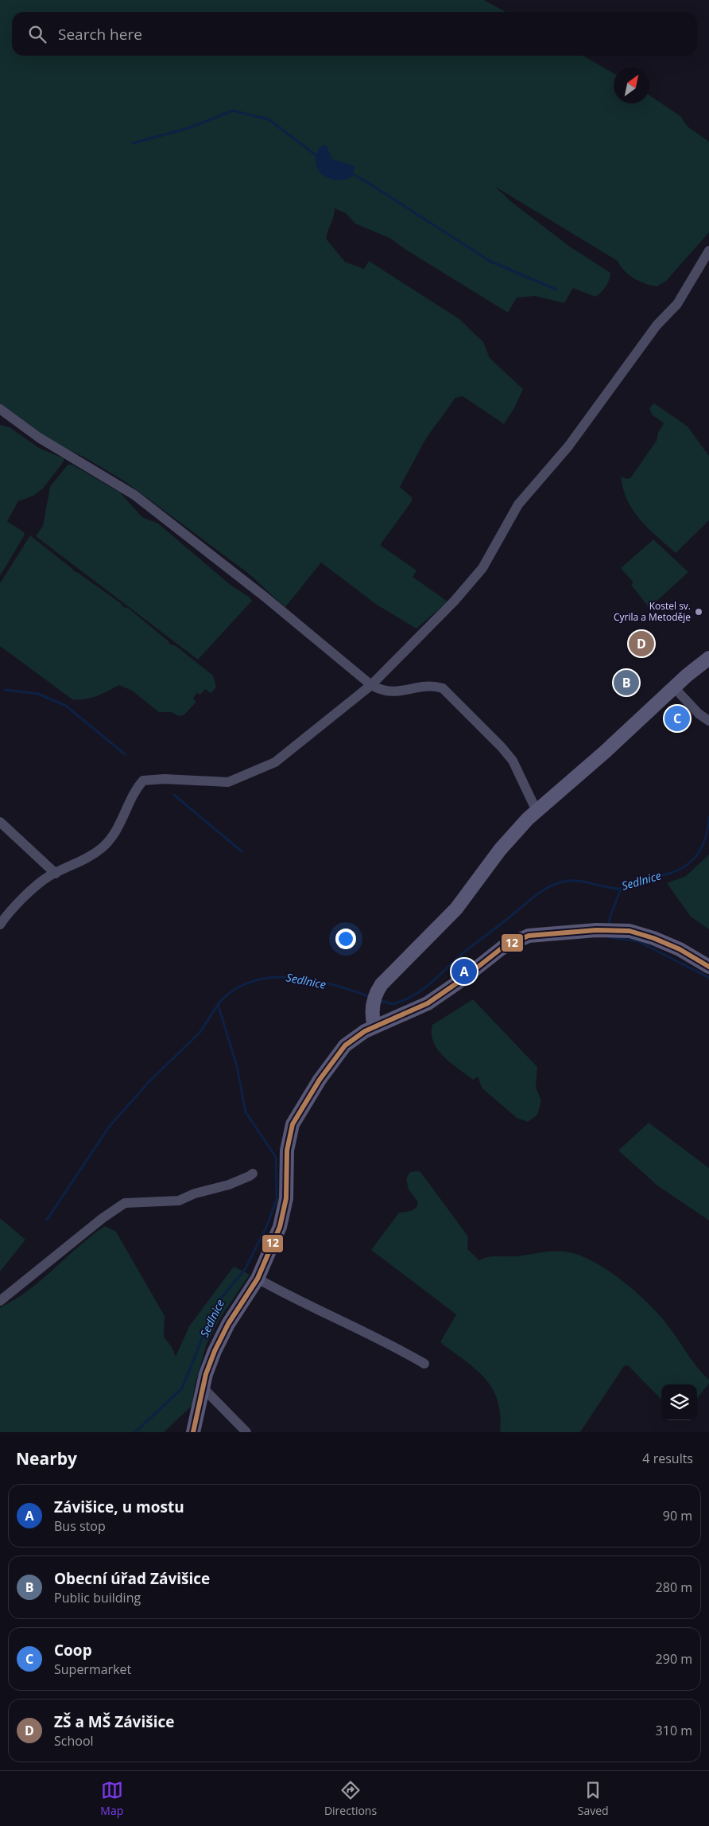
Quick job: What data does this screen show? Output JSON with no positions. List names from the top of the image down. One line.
{"water":["Sedlnice"],"places":["Kostel sv. Cyrila a Metoděje"],"lines":["transit line 12"],"north":"top right","page":{"search":"Search here","pins":["D","B","C","A"],"heading":["Nearby","4 results"],"list":[{"mark":"A","name":"Závišice, u mostu","note":"Bus stop","value":"90 m"},{"mark":"B","name":"Obecní úřad Závišice","note":"Public building","value":"280 m"},{"mark":"C","name":"Coop","note":"Supermarket","value":"290 m"},{"mark":"D","name":"ZŠ a MŠ Závišice","note":"School","value":"310 m"}],"nav":["Map","Directions","Saved"]}}
